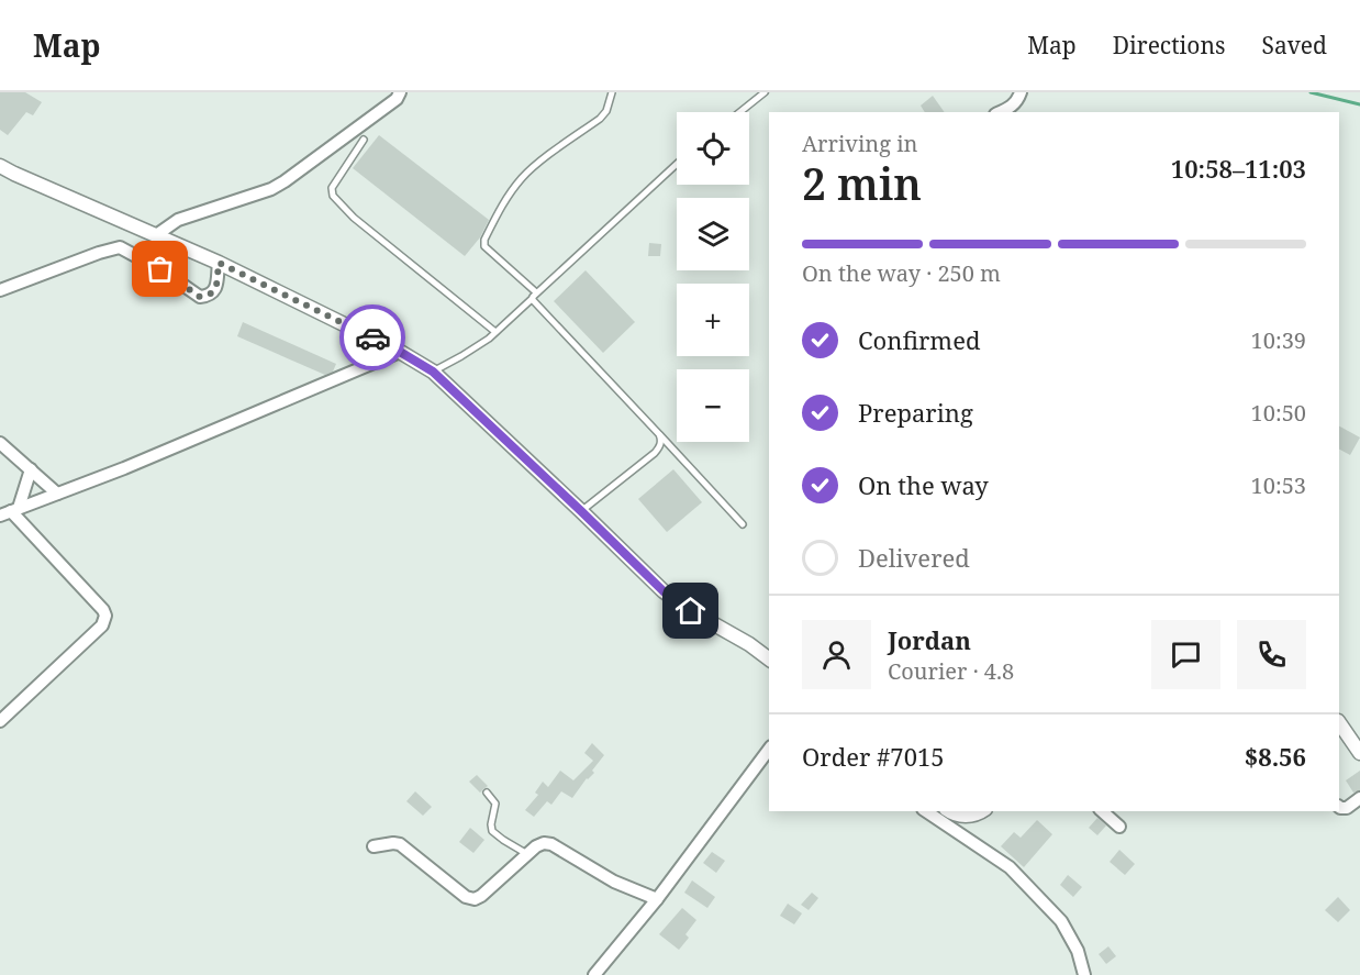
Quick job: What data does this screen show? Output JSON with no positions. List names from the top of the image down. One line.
{"page":{"header":"Map","nav":["Map","Directions","Saved"],"map_buttons":["+","−"],"heading":["2 min","Arriving in","10:58–11:03"],"panel":["Jordan","Courier · 4.8","Order #7015","$8.56"],"bar":"On the way · 250 m","list":[["Confirmed","10:39"],["Preparing","10:50"],["On the way","10:53"],"Delivered"]}}
